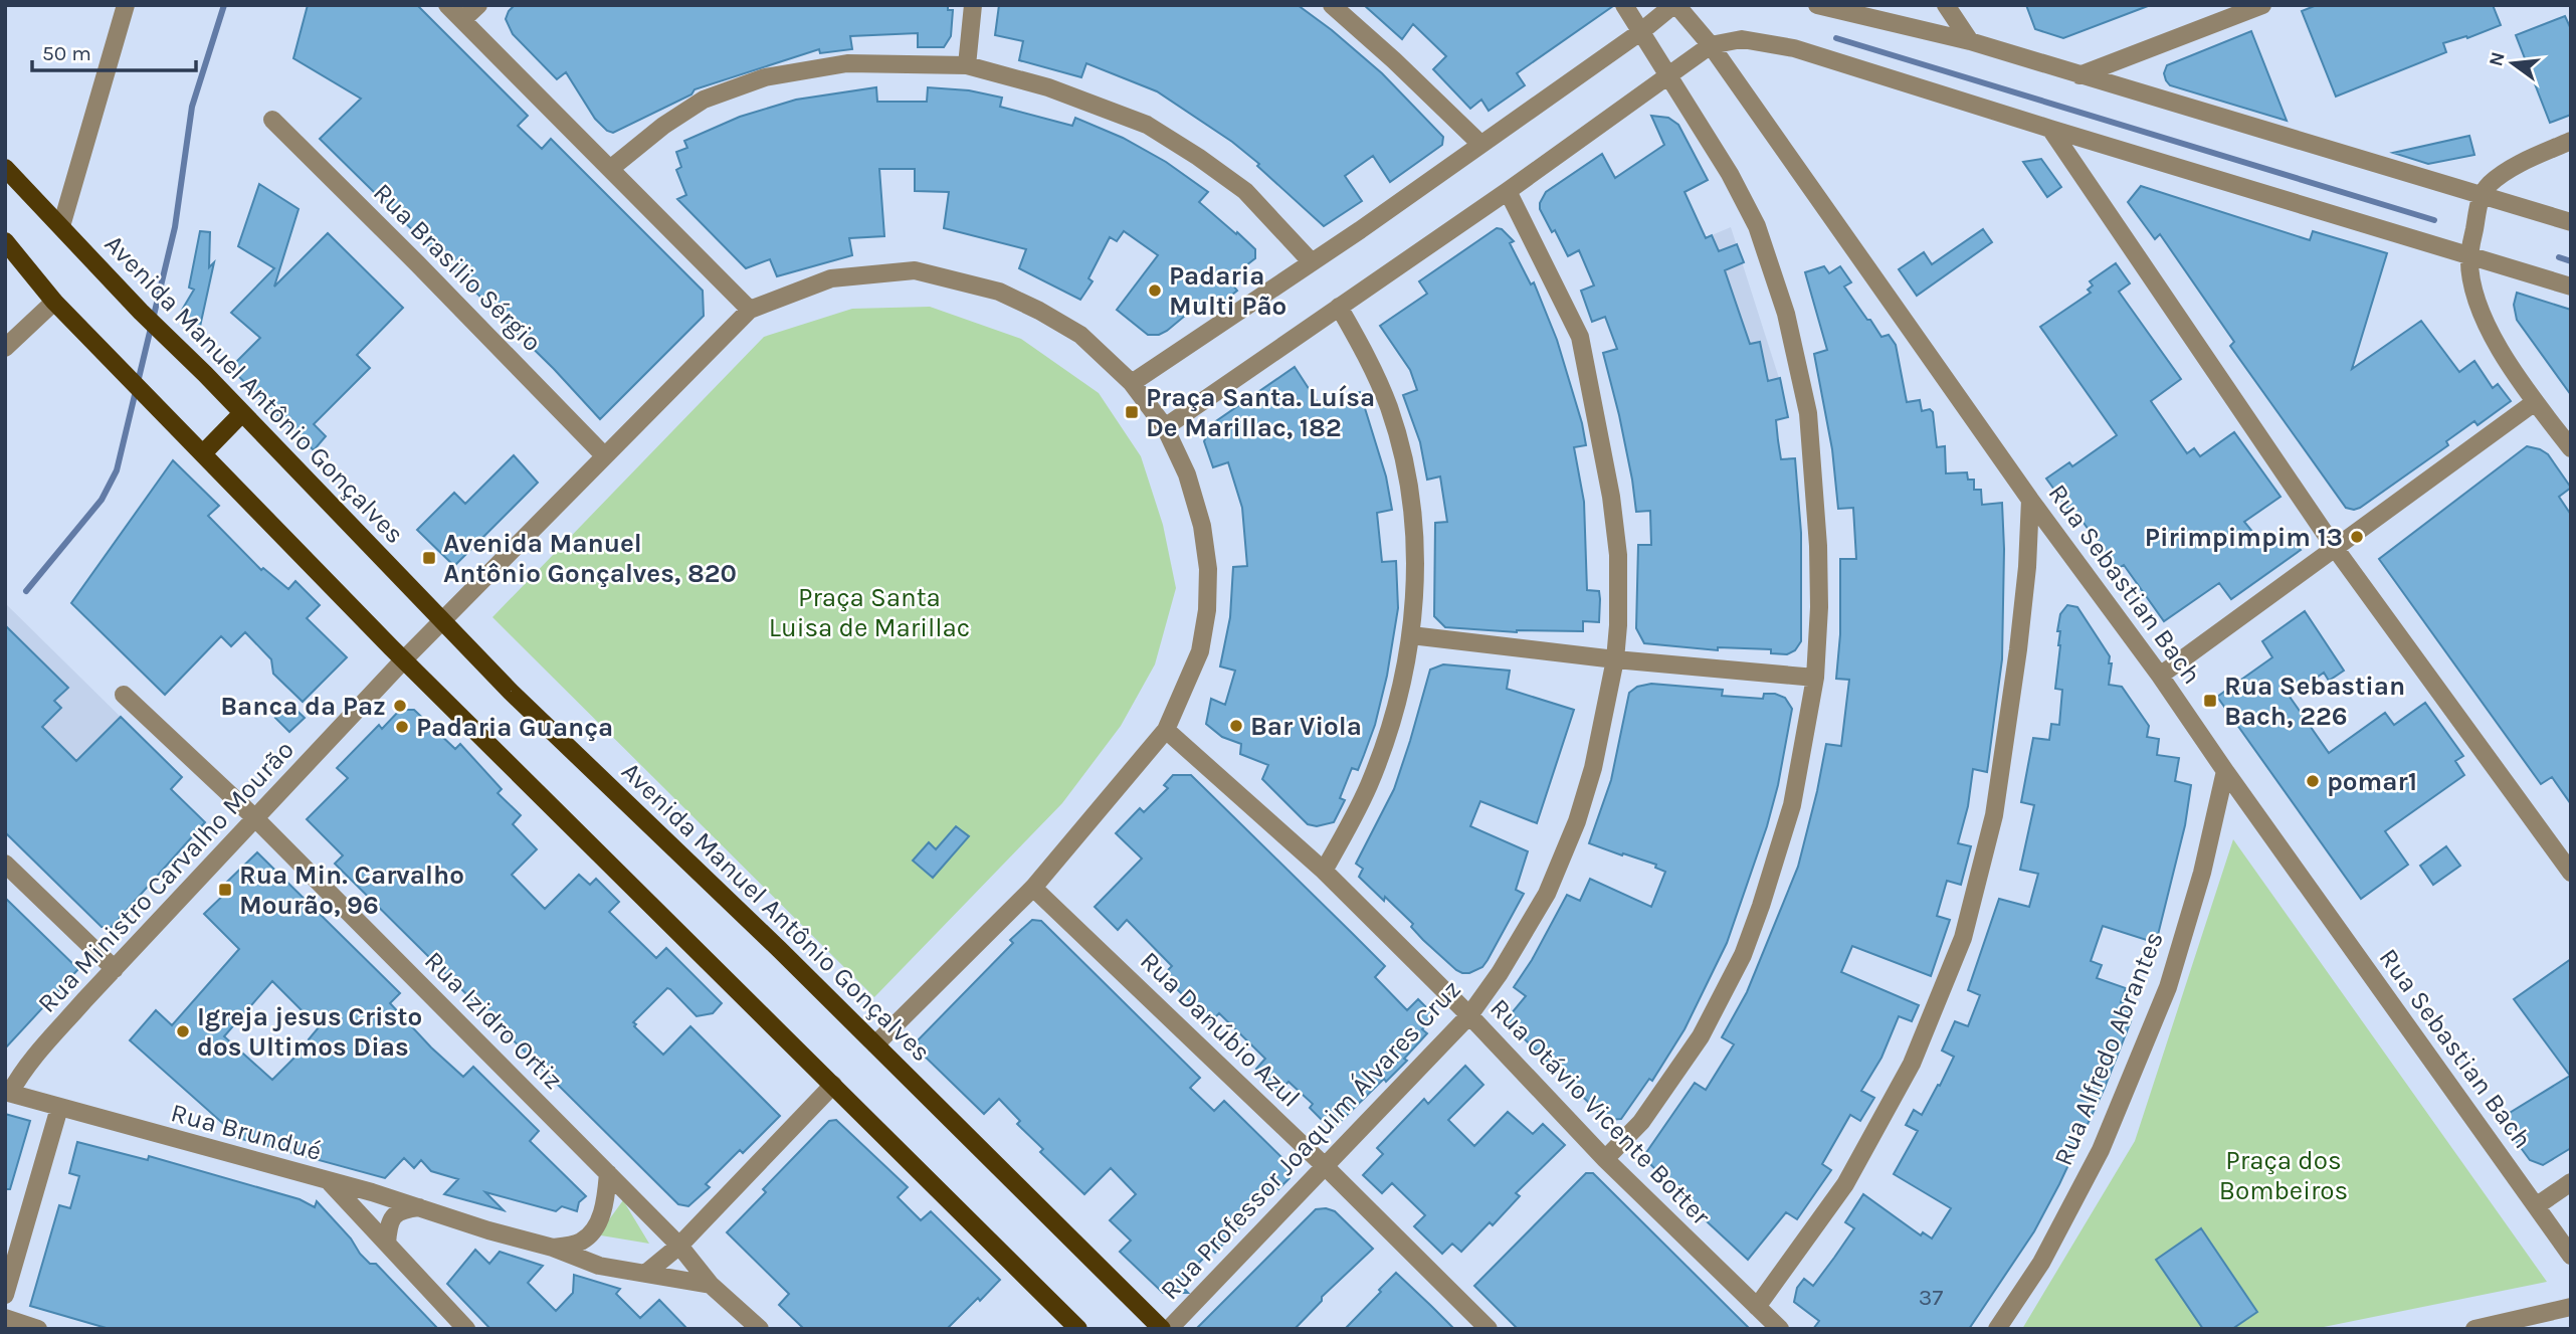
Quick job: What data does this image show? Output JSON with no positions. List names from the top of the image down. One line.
{"streets":{"main road":["Avenida Manuel Antônio Gonçalves"],"street":["Rua Brasilio Sérgio","Rua Sebastian Bach","Rua Ministro Carvalho Mourão","Rua Izidro Ortiz","Rua Danúbio Azul","Rua Alfredo Abrantes","Rua Otávio Vicente Botter","Rua Brundué","Rua Professor Joaquim Álvares Cruz"]},"crossings":[["Rua Brasilio Sérgio","Rua Ministro Carvalho Mourão"],["Avenida Manuel Antônio Gonçalves","Rua Ministro Carvalho Mourão"],["Rua Sebastian Bach","Rua Alfredo Abrantes"],["Rua Ministro Carvalho Mourão","Rua Izidro Ortiz"],["Rua Ministro Carvalho Mourão","Rua Brundué"],["Rua Izidro Ortiz","Rua Brundué"],["Rua Danúbio Azul","Rua Professor Joaquim Álvares Cruz"],["Rua Otávio Vicente Botter","Rua Professor Joaquim Álvares Cruz"]],"parks":["Praça Santa Luisa de Marillac","Praça dos Bombeiros"],"places":{"other":["Padaria Multi Pão","Pirimpimpim 13","Banca da Paz","Bar Viola","Padaria Guança","pomar1","Igreja jesus Cristo dos Ultimos Dias"],"transit":["Praça Santa. Luísa De Marillac, 182","Avenida Manuel Antônio Gonçalves, 820","Rua Sebastian Bach, 226","Rua Min. Carvalho Mourão, 96"]},"house_numbers":["37"],"scale_bar":"50 m","north":"left"}
